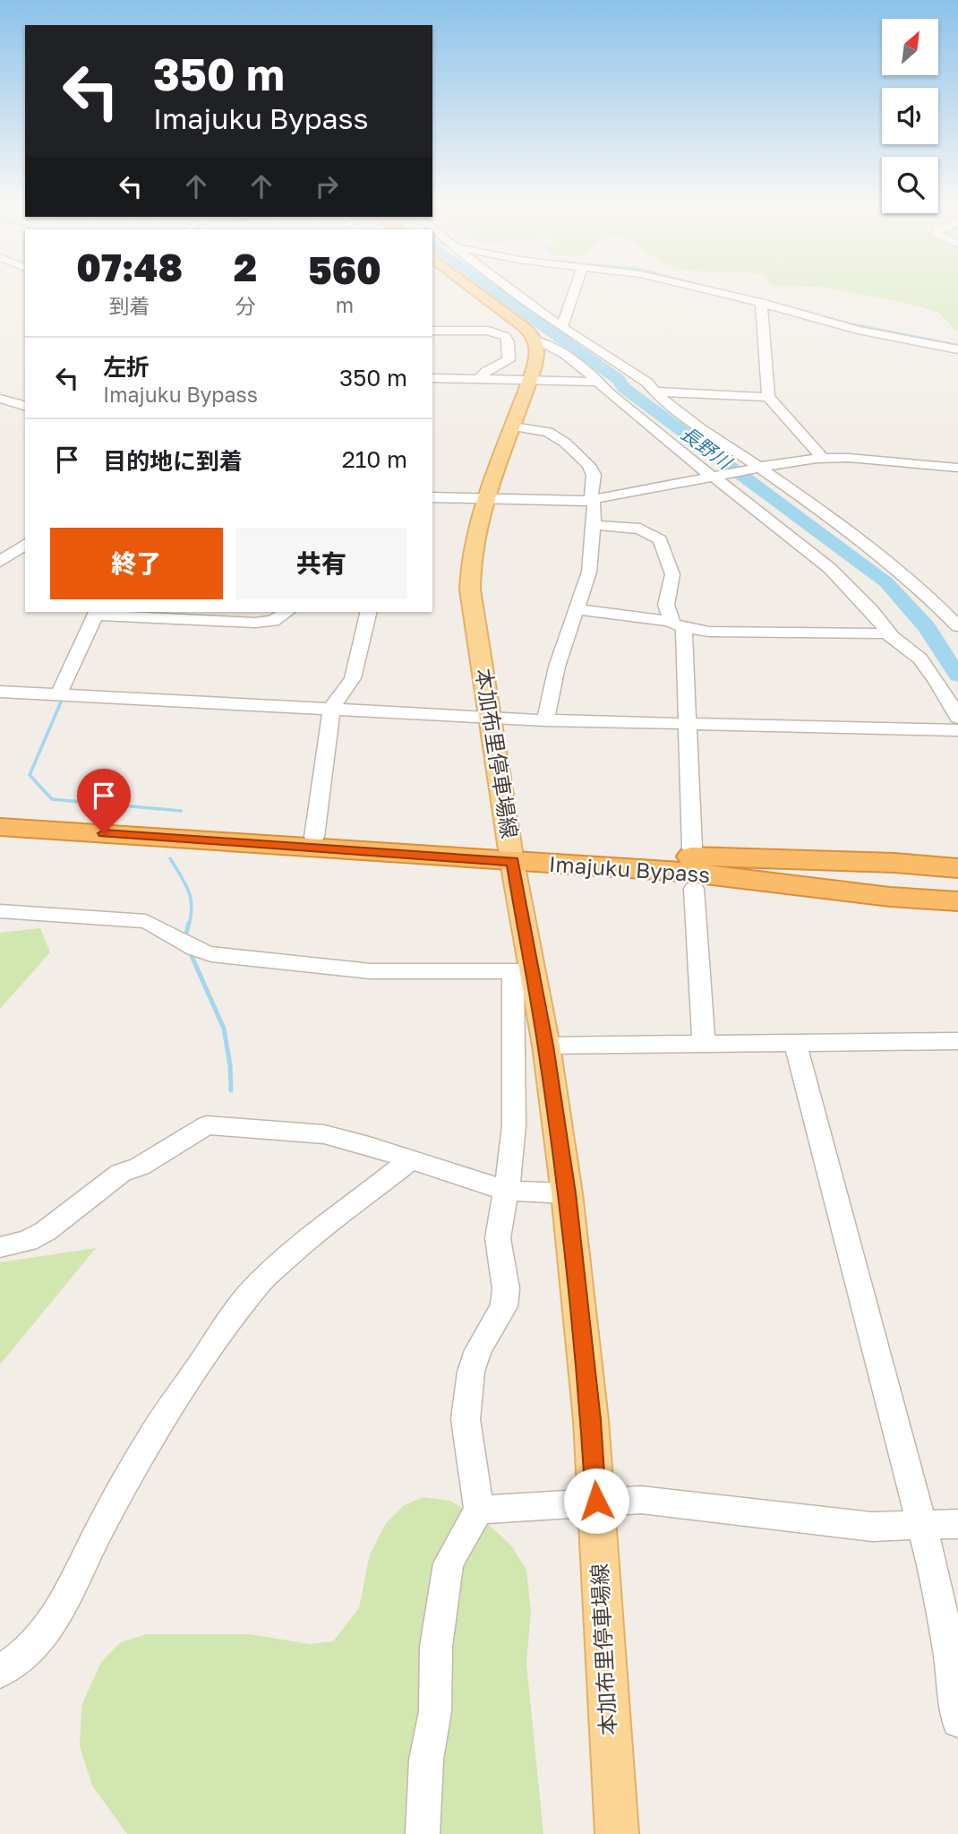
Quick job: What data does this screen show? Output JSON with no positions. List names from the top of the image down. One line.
{"streets":{"highway":["Imajuku Bypass"],"main road":["本加布里停車場線"]},"crossings":[["本加布里停車場線","Imajuku Bypass"]],"water":["長野川"],"north":"top right","page":{"turn":["350 m","Imajuku Bypass"],"eta":["07:48","到着","2","分","560","m"],"list":[{"name":"左折","note":"Imajuku Bypass","value":"350 m"},{"name":"目的地に到着","value":"210 m"}],"buttons":["終了","共有"]}}
